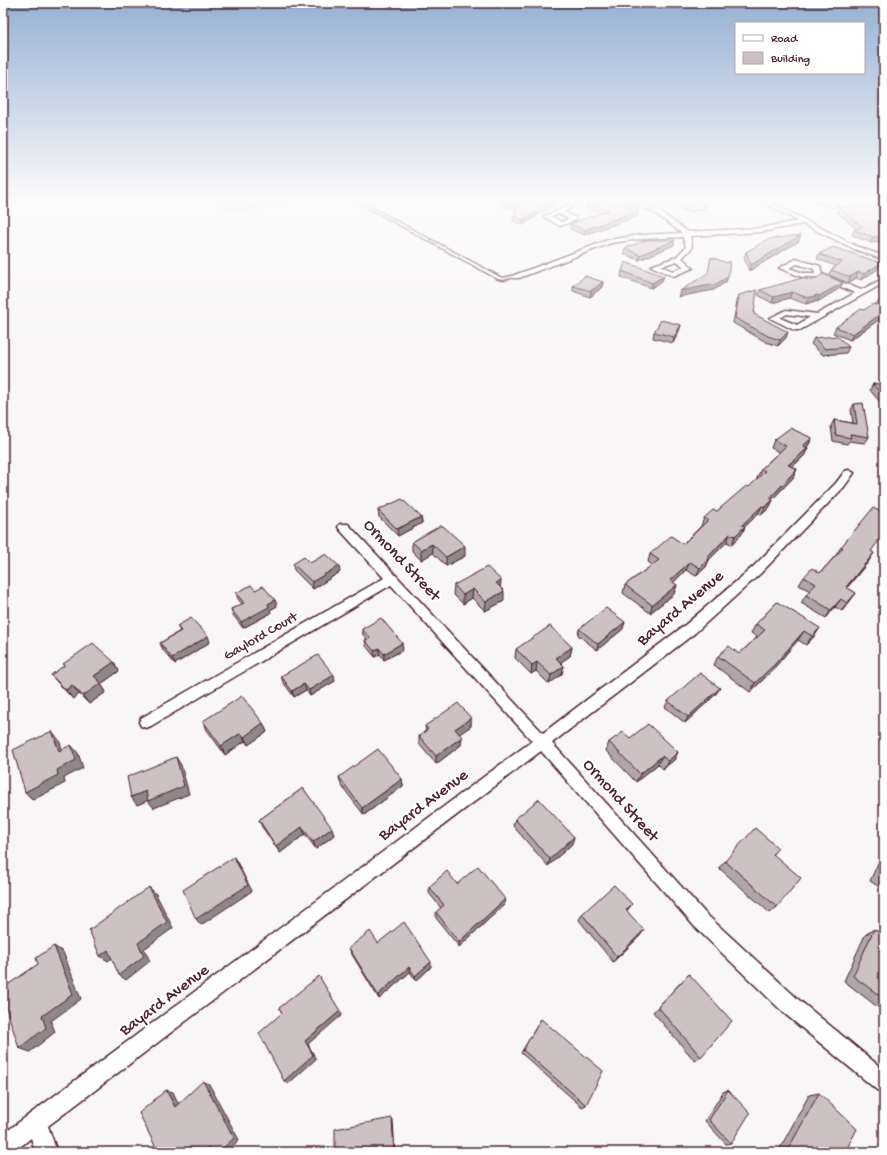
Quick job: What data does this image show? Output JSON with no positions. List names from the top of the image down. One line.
{"streets":{"street":["Ormond Street","Bayard Avenue","Gaylord Court"]},"crossings":[["Ormond Street","Bayard Avenue"],["Ormond Street","Gaylord Court"]],"legend":["Road","Building"]}
